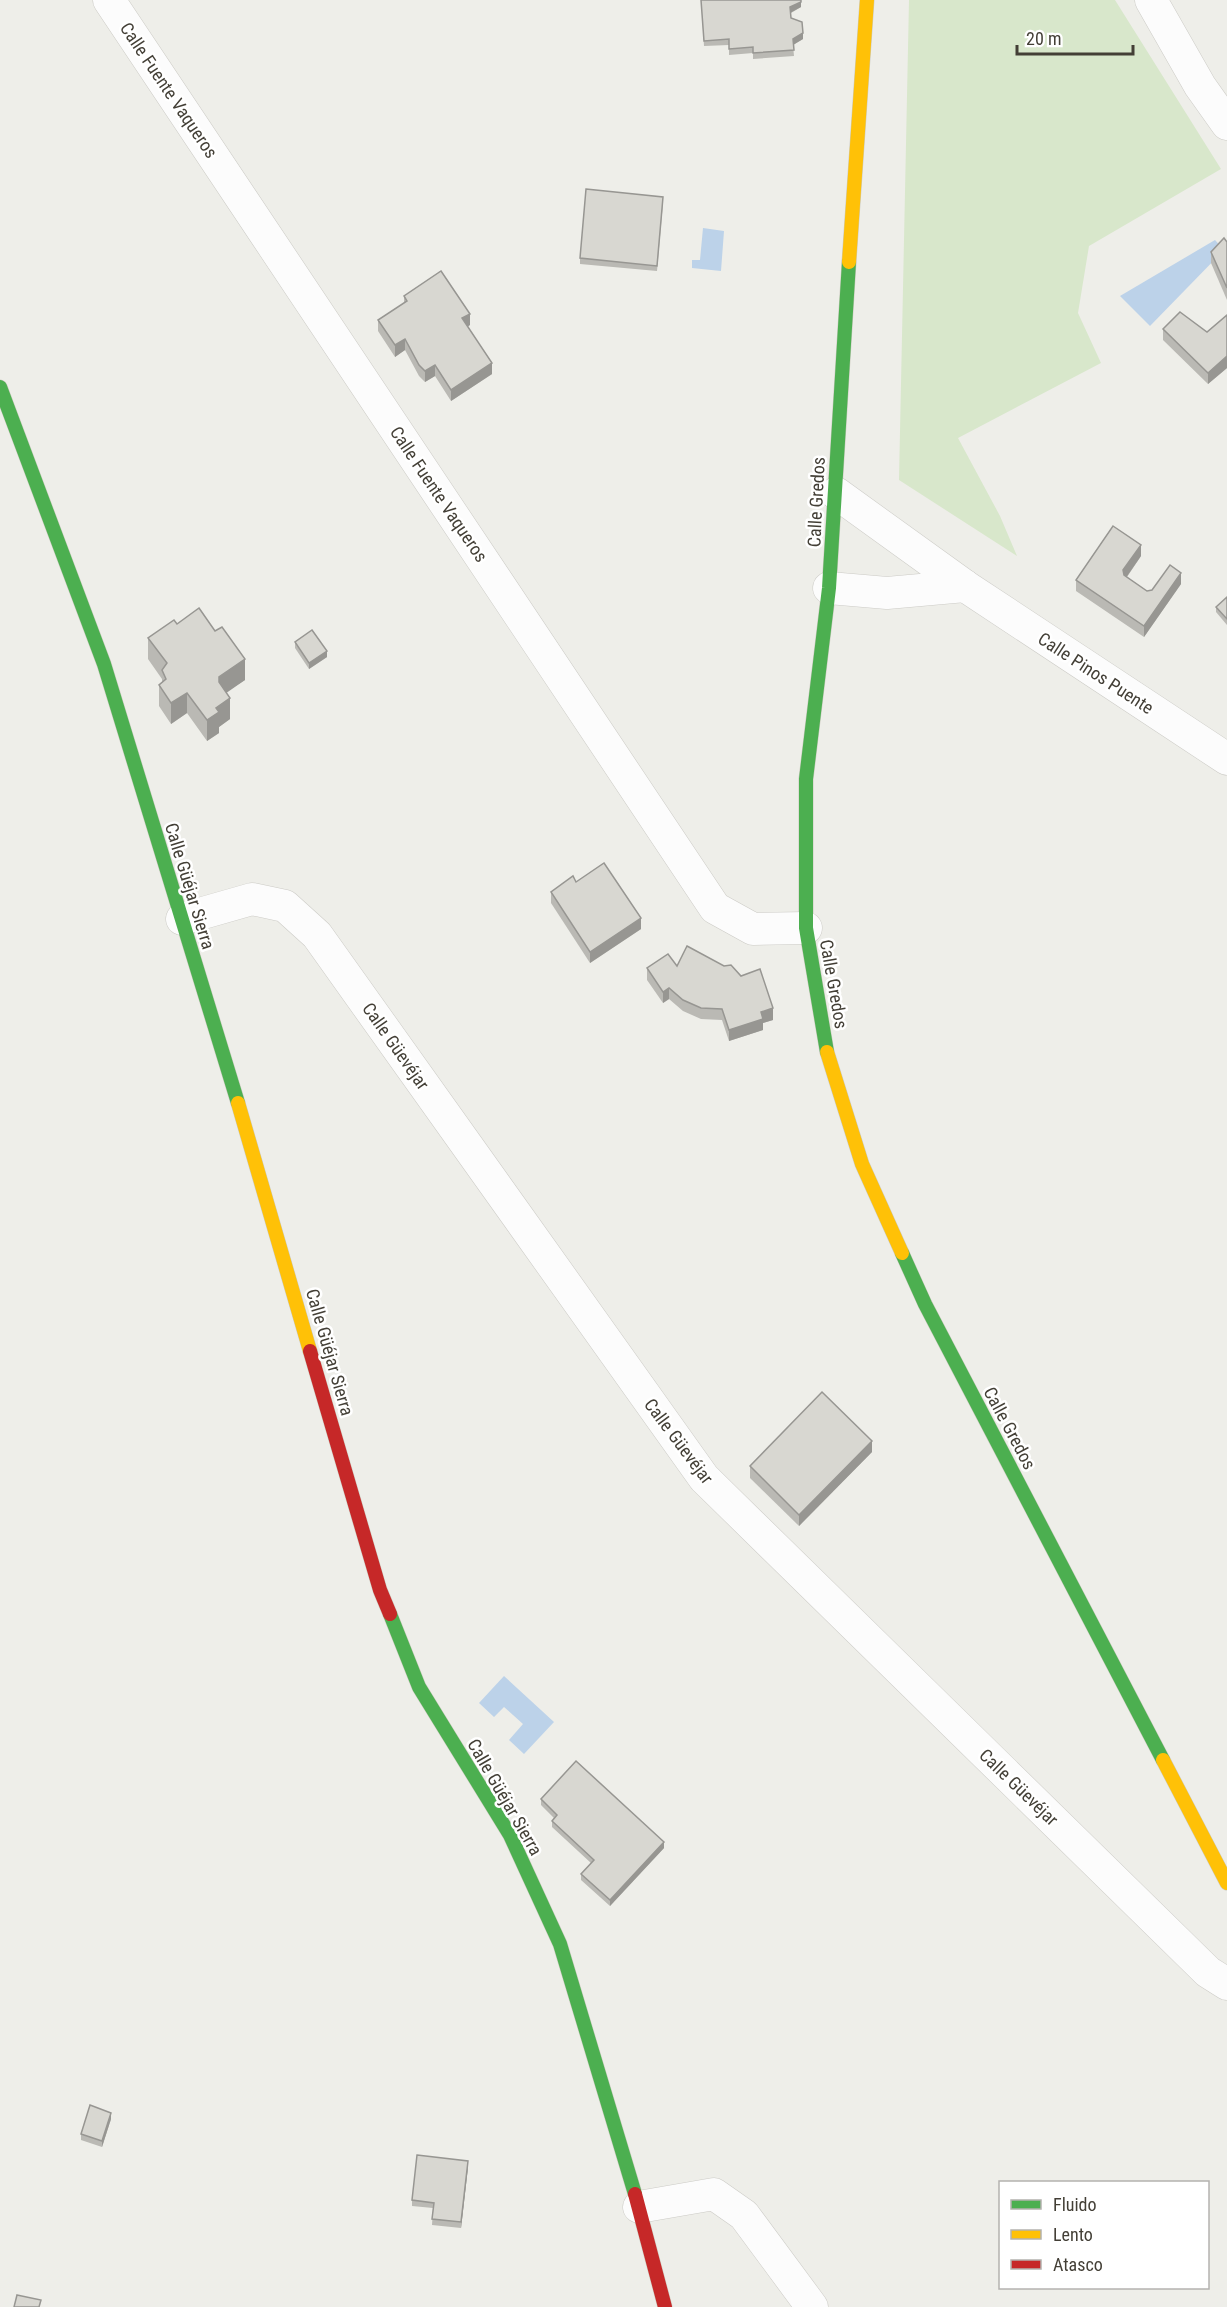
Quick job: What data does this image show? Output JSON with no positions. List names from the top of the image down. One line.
{"streets":{"street":["Calle Fuente Vaqueros","Calle Gredos","Calle Pinos Puente","Calle Güéjar Sierra","Calle Güevéjar"]},"crossings":[["Calle Fuente Vaqueros","Calle Gredos"],["Calle Gredos","Calle Pinos Puente"],["Calle Güéjar Sierra","Calle Güevéjar"]],"legend":["Fluido","Lento","Atasco"],"scale_bar":"20 m"}
